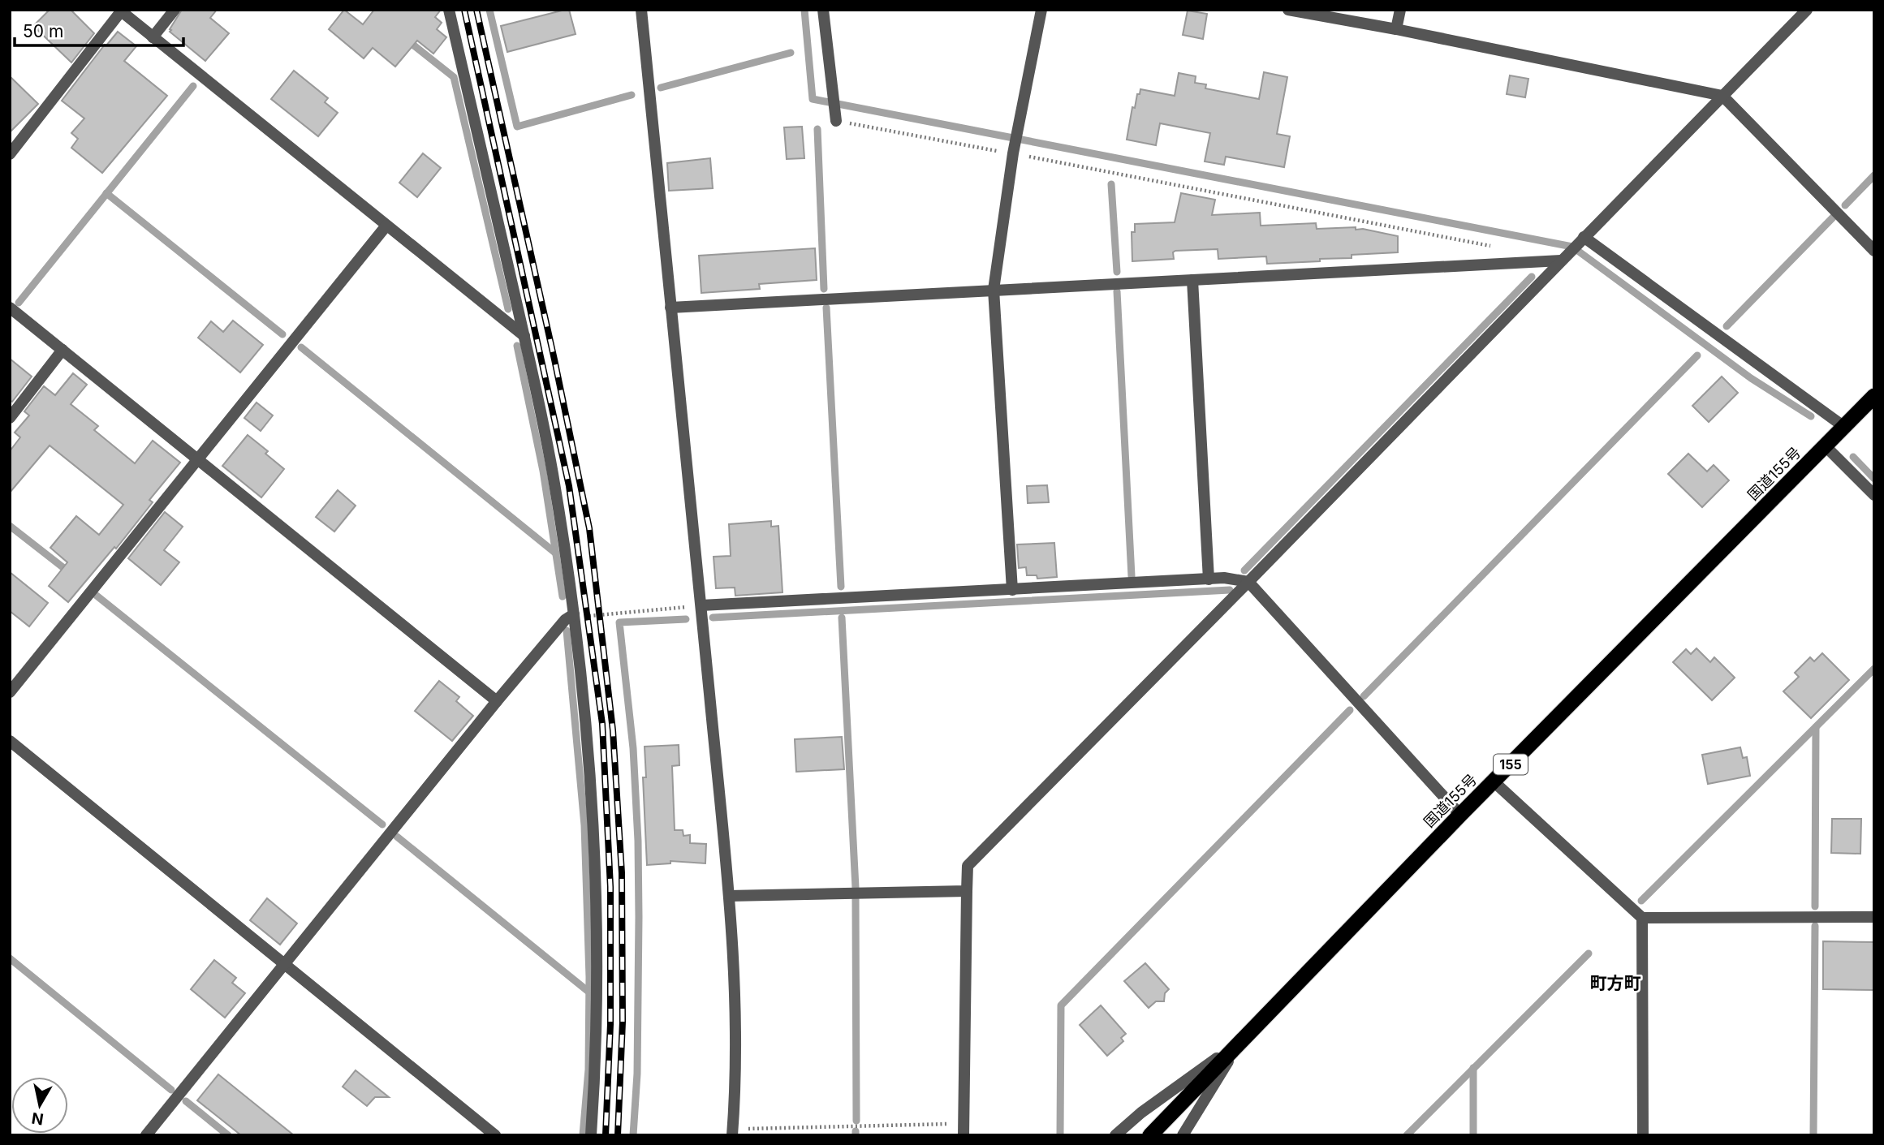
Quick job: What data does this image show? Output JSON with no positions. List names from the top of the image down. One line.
{"streets":{"highway":["国道155号","155"]},"districts":["町方町"],"scale_bar":"50 m","north":"bottom"}
